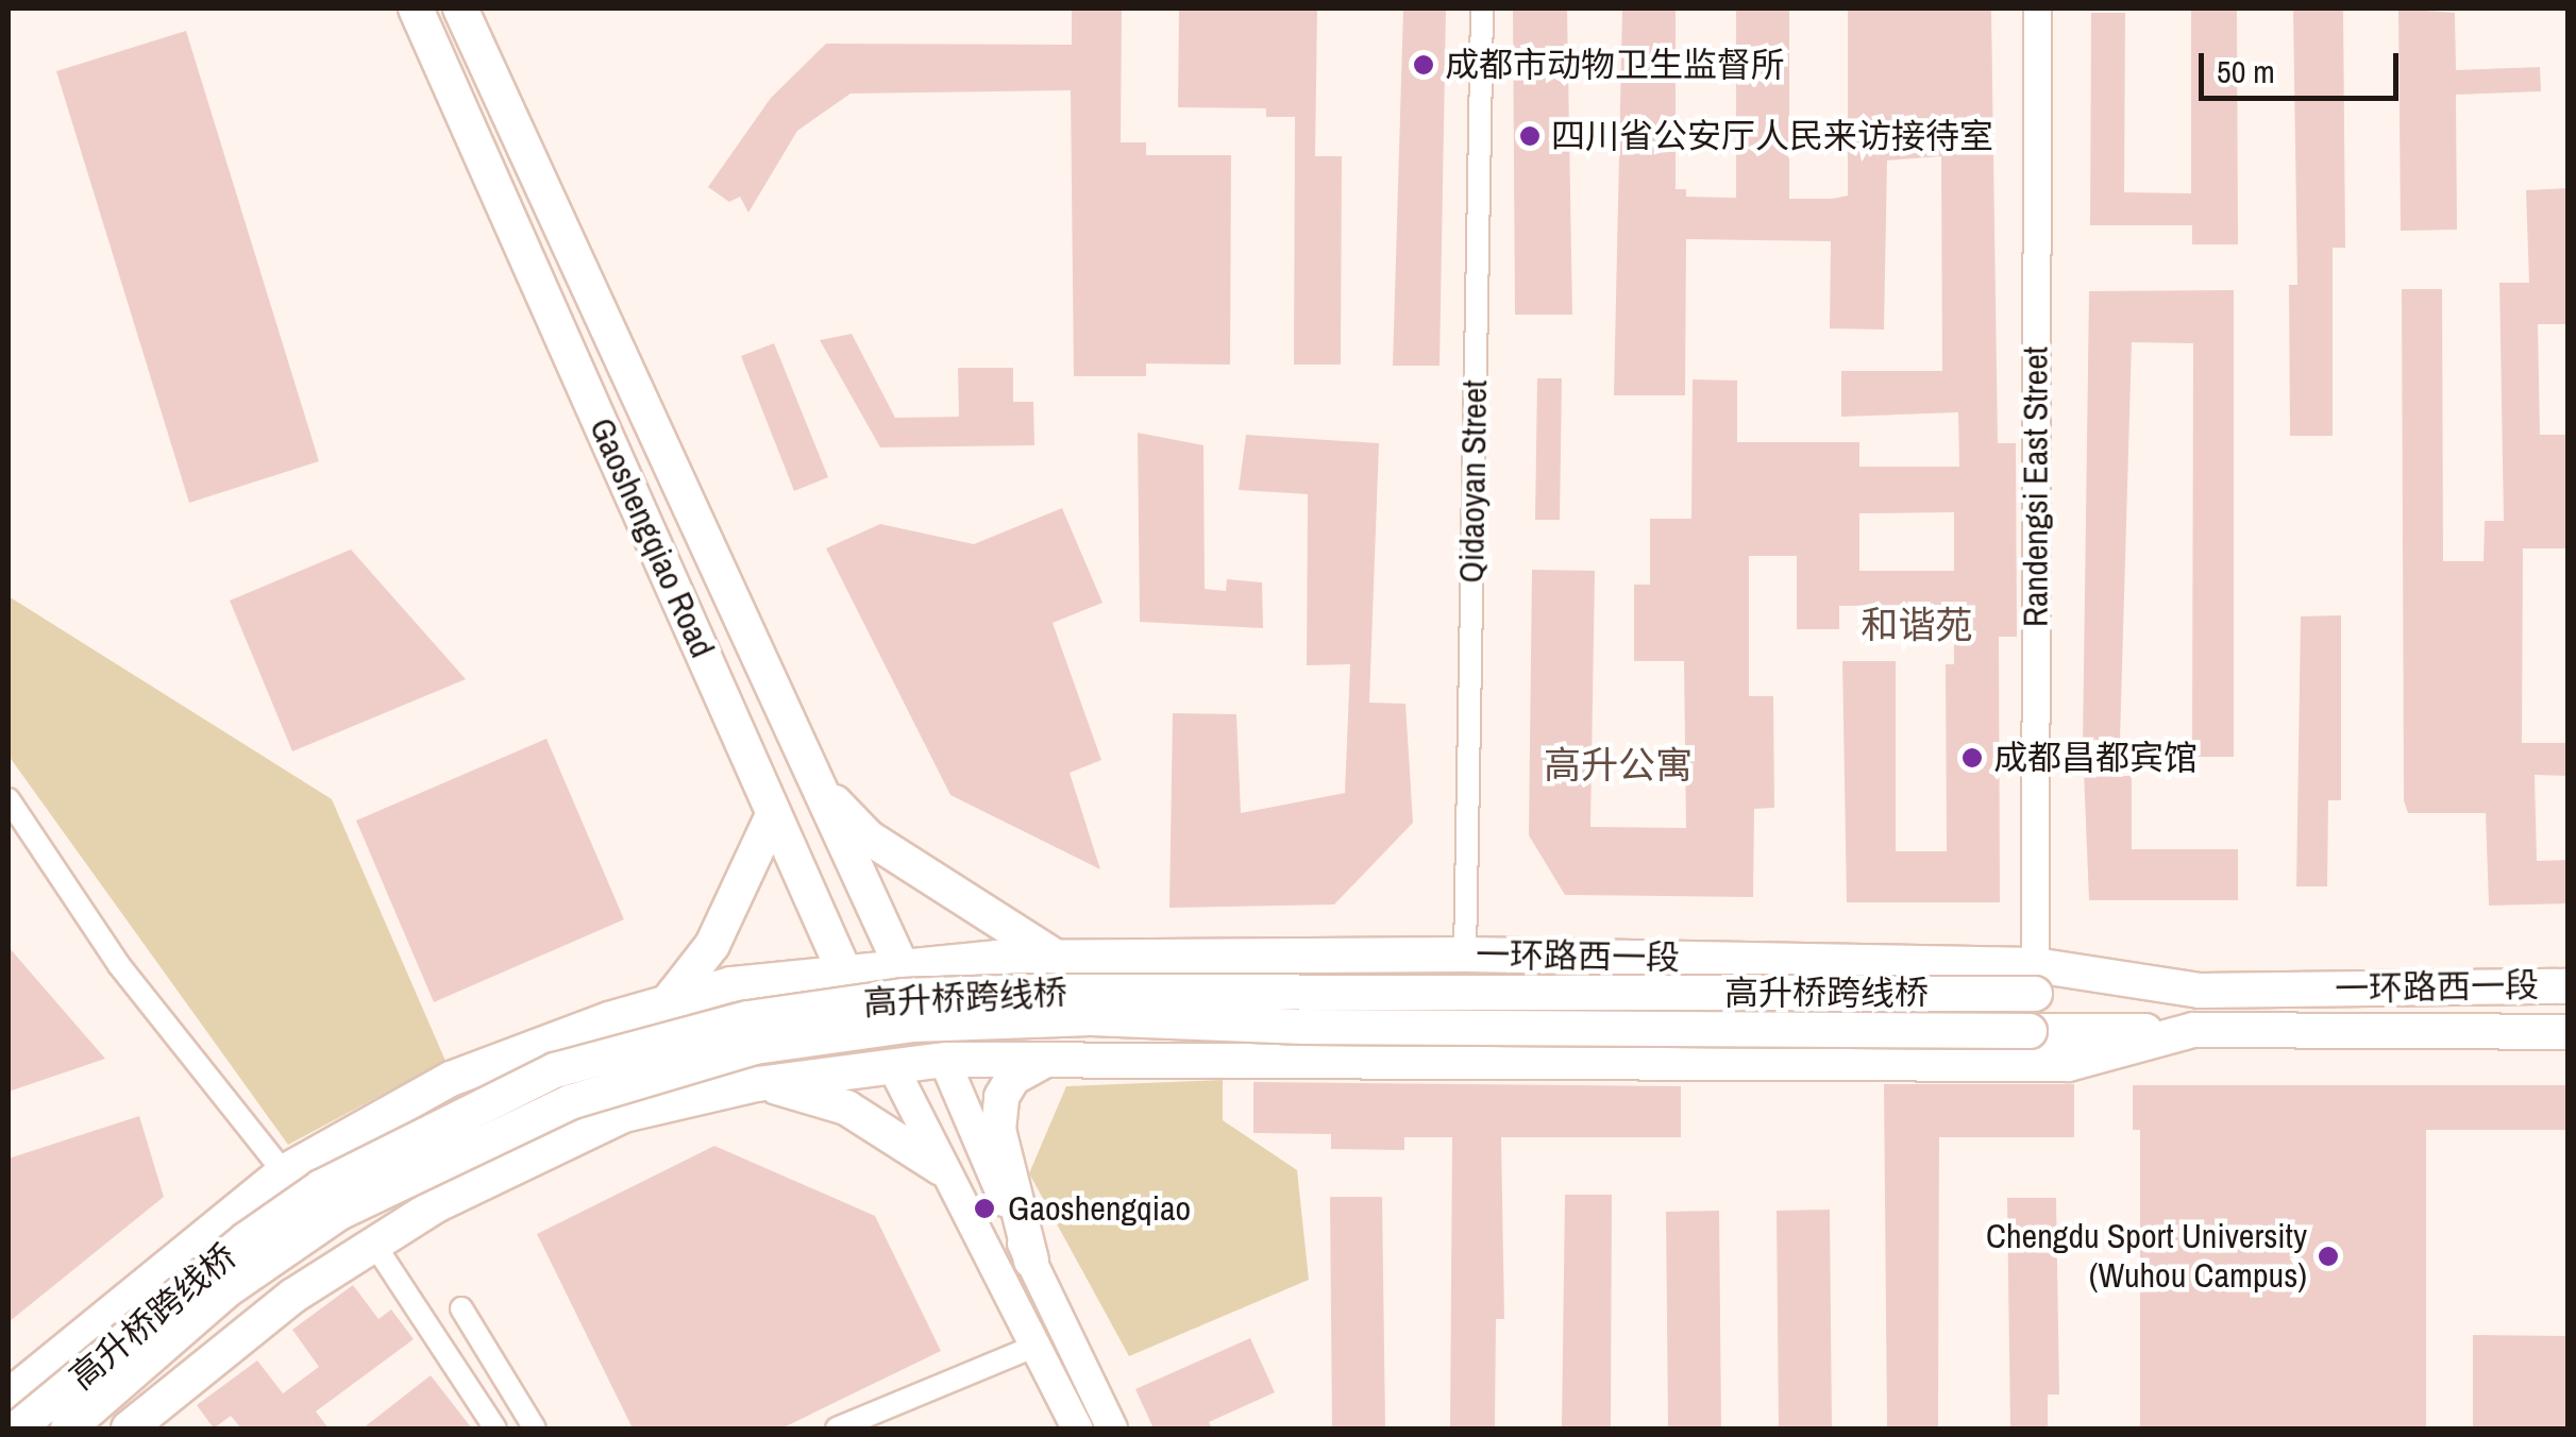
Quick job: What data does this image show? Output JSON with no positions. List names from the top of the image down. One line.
{"streets":{"main road":["Gaoshengqiao Road","一环路西一段","高升桥跨线桥"],"street":["Qidaoyan Street","Randengsi East Street"]},"crossings":[["Qidaoyan Street","一环路西一段"],["Randengsi East Street","一环路西一段"],["Randengsi East Street","高升桥跨线桥"],["Gaoshengqiao Road","一环路西一段"],["一环路西一段","高升桥跨线桥"]],"districts":["和谐苑","高升公寓"],"places":["成都市动物卫生监督所","四川省公安厅人民来访接待室","成都昌都宾馆","Gaoshengqiao","Chengdu Sport University (Wuhou Campus)"],"scale_bar":"50 m"}
